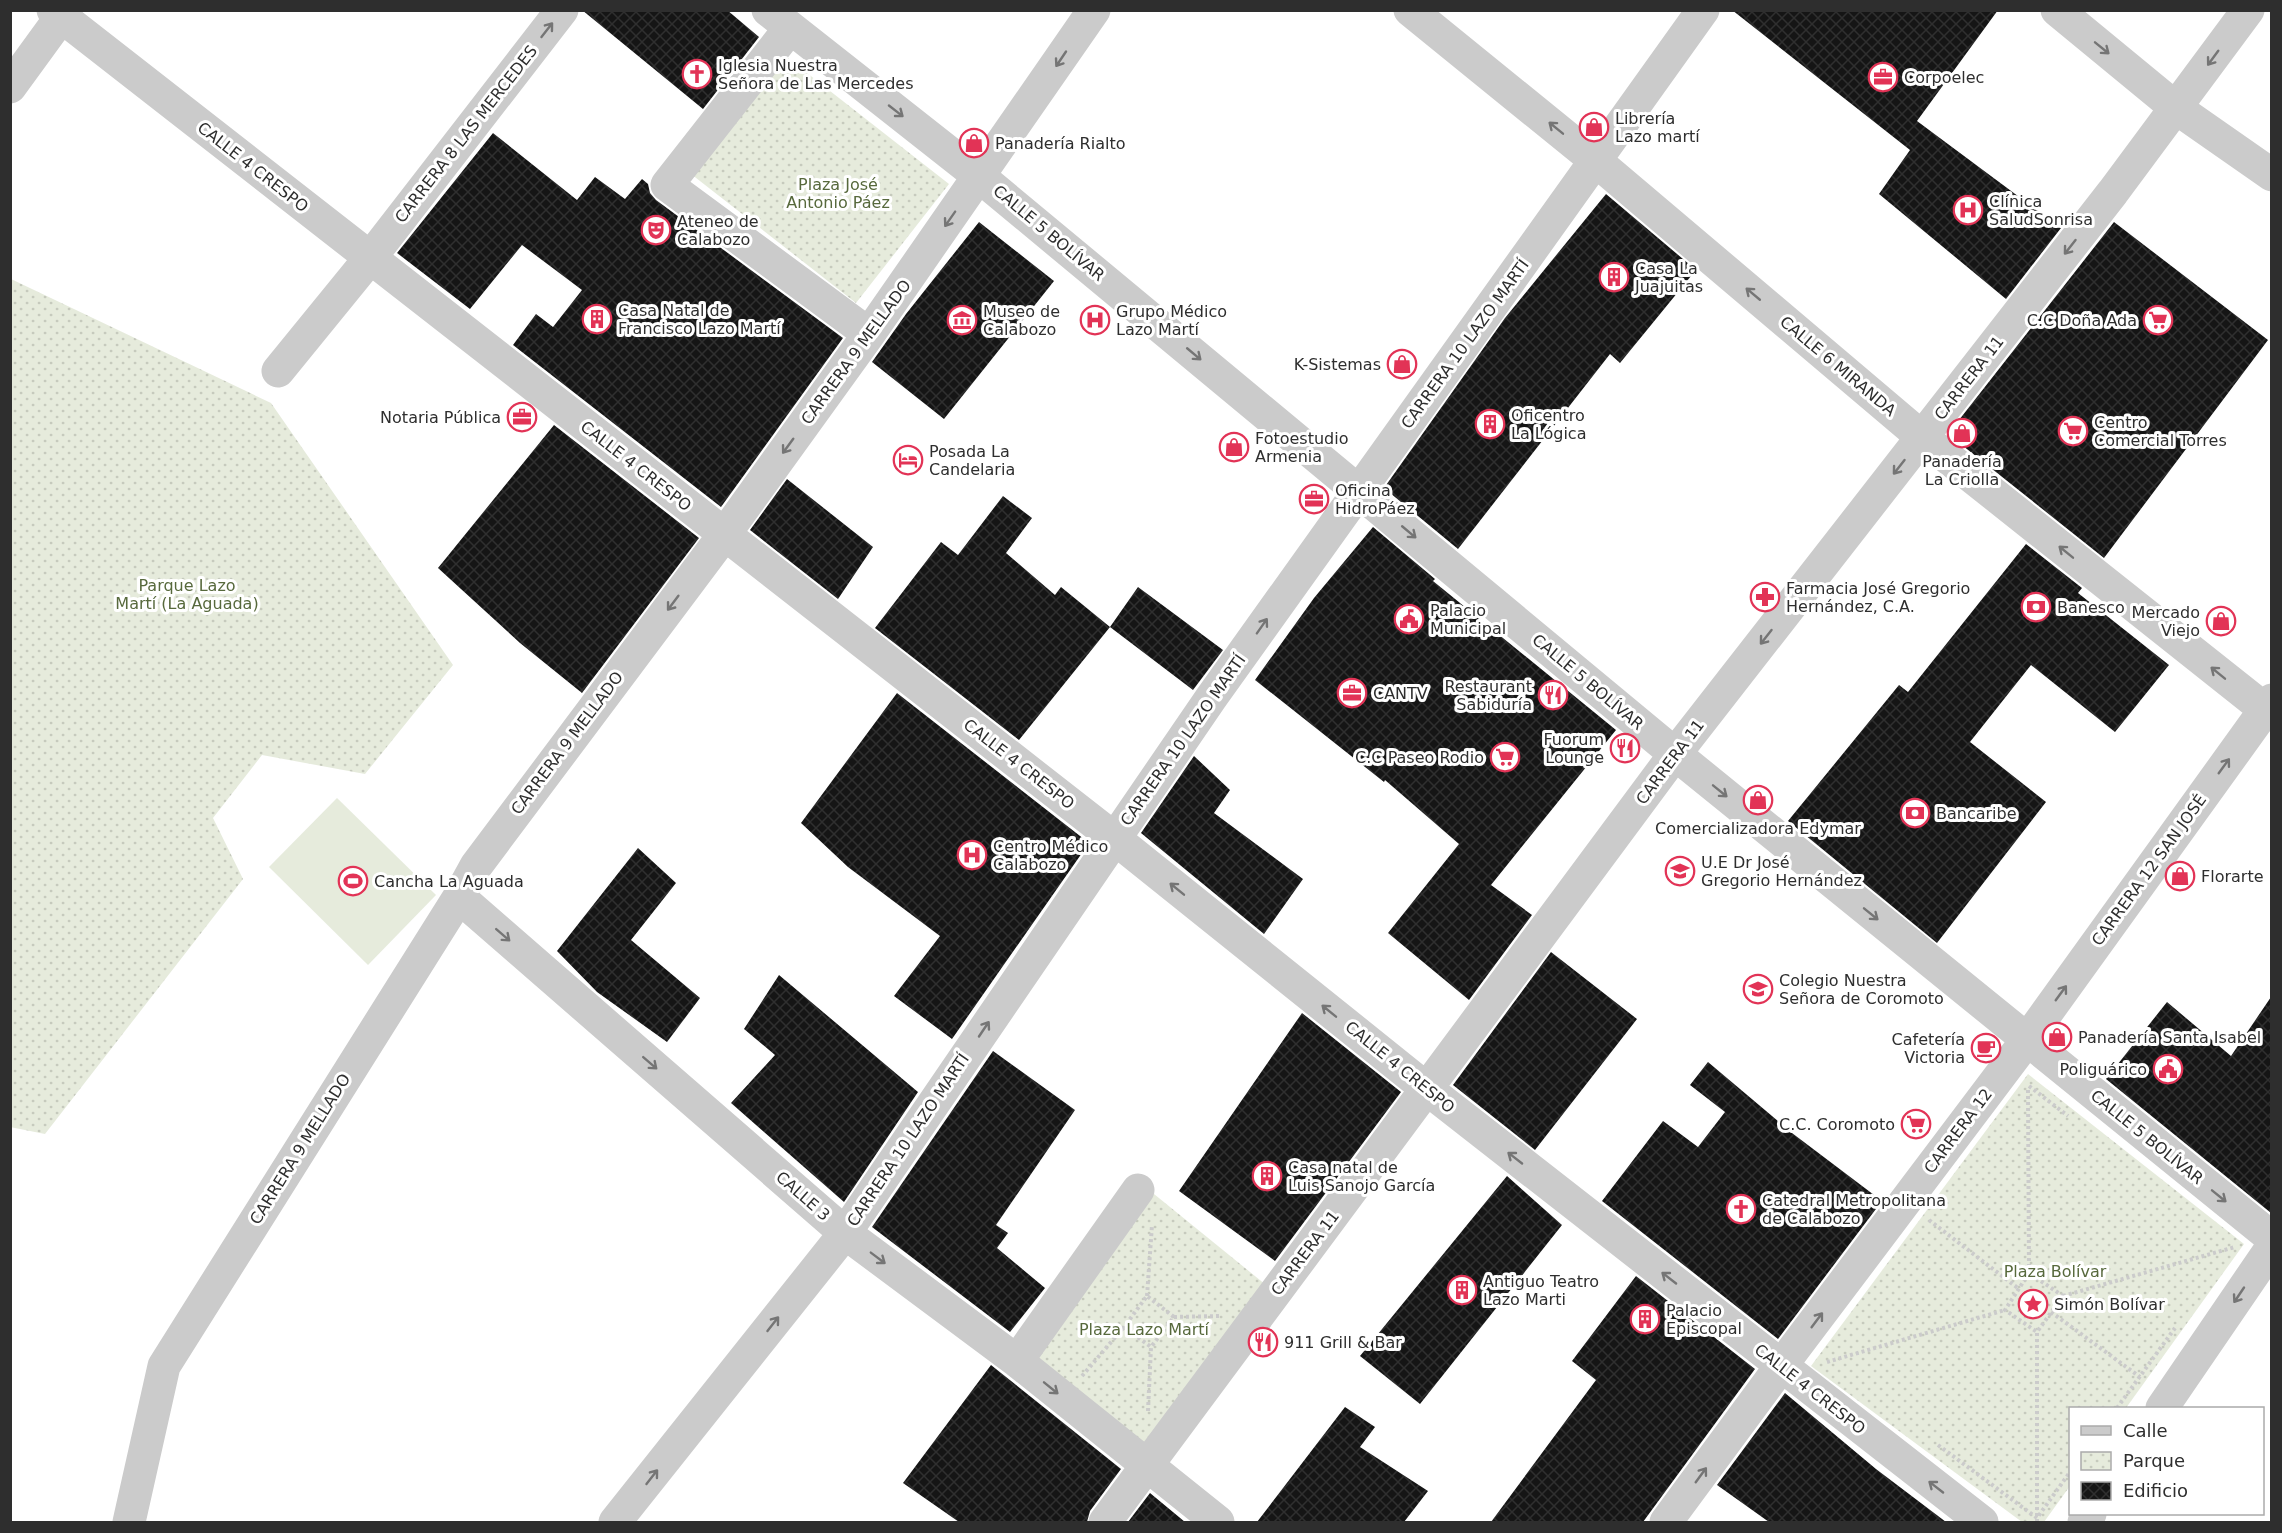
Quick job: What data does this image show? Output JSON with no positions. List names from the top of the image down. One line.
{"streets":{"street":["CARRERA 8 LAS MERCEDES","CALLE 4 CRESPO","CALLE 5 BOLÍVAR","CARRERA 10 LAZO MARTÍ","CARRERA 9 MELLADO","CALLE 6 MIRANDA","CARRERA 11","CARRERA 12 SAN JOSÉ","CARRERA 12","CALLE 3"]},"crossings":[["CARRERA 8 LAS MERCEDES","CALLE 4 CRESPO"],["CALLE 4 CRESPO","CARRERA 10 LAZO MARTÍ"],["CALLE 4 CRESPO","CARRERA 9 MELLADO"],["CALLE 4 CRESPO","CARRERA 11"],["CALLE 4 CRESPO","CARRERA 12"],["CALLE 5 BOLÍVAR","CARRERA 10 LAZO MARTÍ"],["CALLE 5 BOLÍVAR","CARRERA 9 MELLADO"],["CALLE 5 BOLÍVAR","CARRERA 11"],["CALLE 5 BOLÍVAR","CARRERA 12 SAN JOSÉ"],["CALLE 5 BOLÍVAR","CARRERA 12"],["CARRERA 10 LAZO MARTÍ","CALLE 6 MIRANDA"],["CARRERA 10 LAZO MARTÍ","CALLE 3"],["CARRERA 9 MELLADO","CALLE 3"],["CALLE 6 MIRANDA","CARRERA 11"],["CALLE 6 MIRANDA","CARRERA 12 SAN JOSÉ"],["CARRERA 11","CALLE 3"],["CARRERA 12 SAN JOSÉ","CARRERA 12"]],"one_way":["CARRERA 8 LAS MERCEDES","CALLE 4 CRESPO","CALLE 5 BOLÍVAR","CARRERA 10 LAZO MARTÍ","CARRERA 9 MELLADO","CALLE 6 MIRANDA","CARRERA 11","CARRERA 12 SAN JOSÉ","CARRERA 12","CALLE 3"],"parks":["Plaza José Antonio Páez","Parque Lazo Martí (La Aguada)","Plaza Bolívar","Plaza Lazo Martí"],"places":{"church":["Iglesia Nuestra Señora de Las Mercedes","Catedral Metropolitana de Calabozo"],"office":["Corpoelec","Notaria Pública","Oficina HidroPáez","CANTV"],"shop":["Librería Lazo martí","Panadería Rialto","K-Sistemas","Panadería La Criolla","Fotoestudio Armenia","Mercado Viejo","Comercializadora Edymar","Florarte","Panadería Santa Isabel"],"hospital":["Clínica SaludSonrisa","Grupo Médico Lazo Martí","Centro Médico Calabozo"],"theatre":["Ateneo de Calabozo"],"building":["Casa La Juajuitas","Casa Natal de Francisco Lazo Martí","Oficentro La Lógica","Casa natal de Luis Sanojo García","Antiguo Teatro Lazo Marti","Palacio Episcopal"],"museum":["Museo de Calabozo"],"supermarket":["C.C Doña Ada","Centro Comercial Torres","C.C Paseo Rodio","C.C. Coromoto"],"hotel":["Posada La Candelaria"],"pharmacy":["Farmacia José Gregorio Hernández, C.A."],"bank":["Banesco","Bancaribe"],"public building":["Palacio Municipal","Poliguárico"],"restaurant":["Restaurant Sabiduría","Fuorum Lounge","911 Grill & Bar"],"school or university":["U.E Dr José Gregorio Hernández","Colegio Nuestra Señora de Coromoto"],"sports":["Cancha La Aguada"],"cafe":["Cafetería Victoria"],"place":["Simón Bolívar"]},"legend":["Calle","Parque","Edificio"]}
